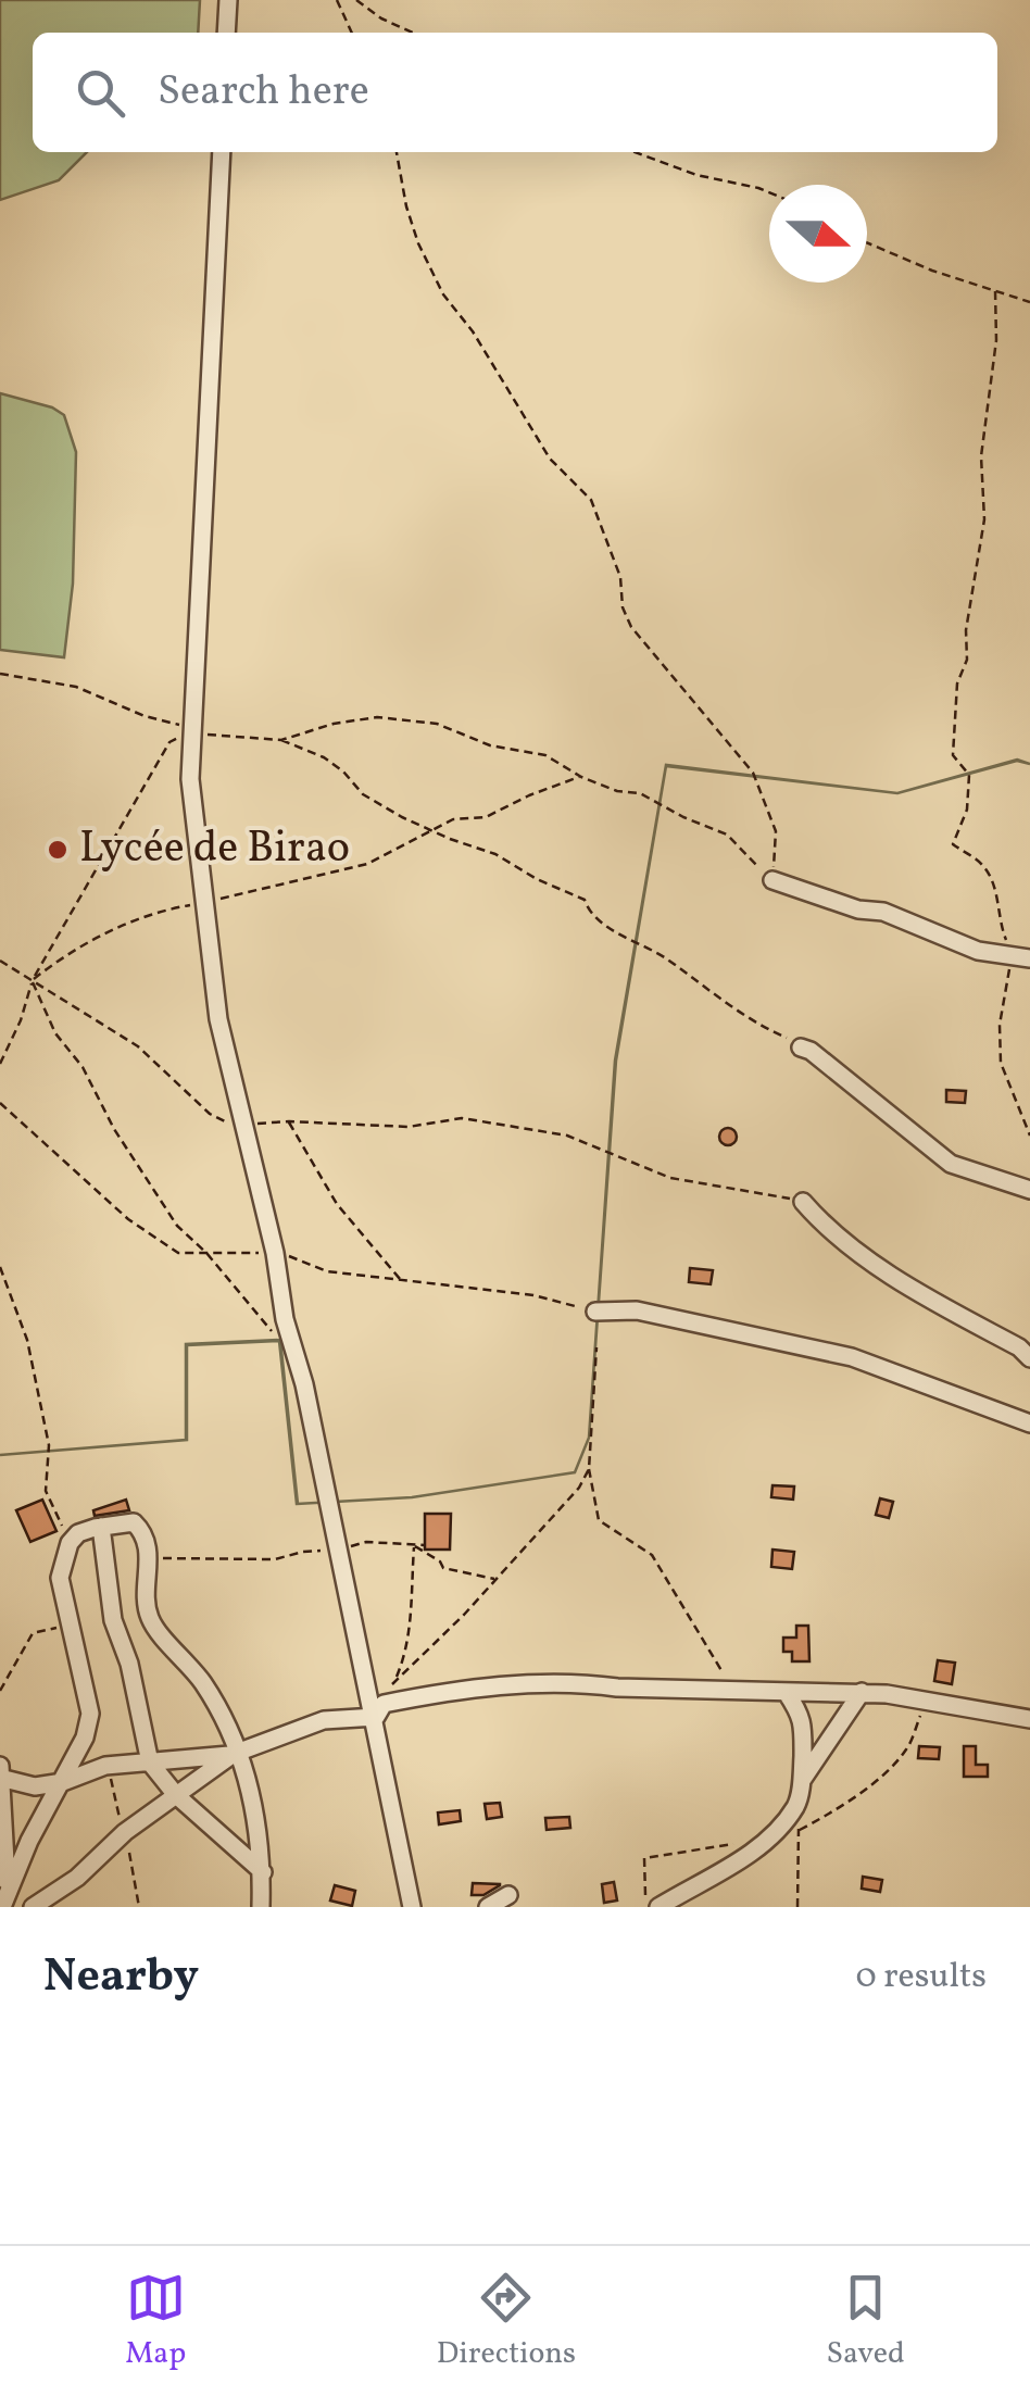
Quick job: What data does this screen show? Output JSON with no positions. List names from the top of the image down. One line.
{"places":["Lycée de Birao"],"north":"right","page":{"search":"Search here","heading":["Nearby","0 results"],"nav":["Map","Directions","Saved"]}}
